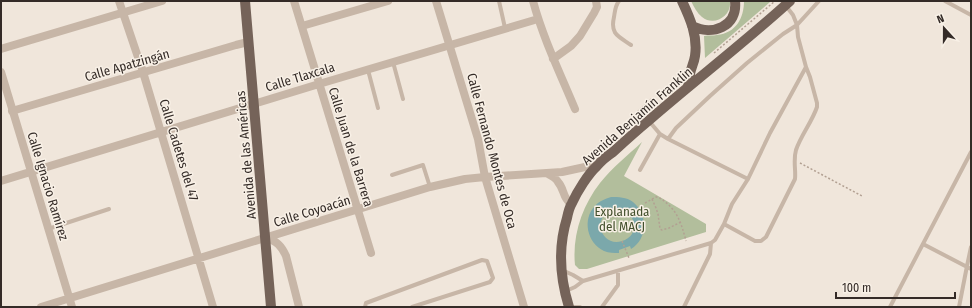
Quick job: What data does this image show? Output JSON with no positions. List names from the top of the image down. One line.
{"streets":{"main road":["Avenida Benjamín Franklin","Avenida de las Américas"],"street":["Calle Apatzingán","Calle Tlaxcala","Calle Juan de la Barrera","Calle Cadetes del 47","Calle Fernando Montes de Oca","Calle Ignacio Ramírez","Calle Coyoacán"]},"crossings":[["Calle Apatzingán","Calle Cadetes del 47"],["Calle Apatzingán","Avenida de las Américas"],["Calle Apatzingán","Calle Ignacio Ramírez"],["Calle Tlaxcala","Calle Juan de la Barrera"],["Calle Tlaxcala","Calle Cadetes del 47"],["Calle Tlaxcala","Calle Fernando Montes de Oca"],["Calle Tlaxcala","Avenida de las Américas"],["Calle Tlaxcala","Calle Ignacio Ramírez"],["Avenida Benjamín Franklin","Calle Coyoacán"],["Calle Juan de la Barrera","Calle Coyoacán"],["Calle Cadetes del 47","Calle Coyoacán"],["Calle Fernando Montes de Oca","Calle Coyoacán"],["Avenida de las Américas","Calle Coyoacán"],["Calle Ignacio Ramírez","Calle Coyoacán"]],"parks":["Explanada del MACJ"],"scale_bar":"100 m","north":"top"}
